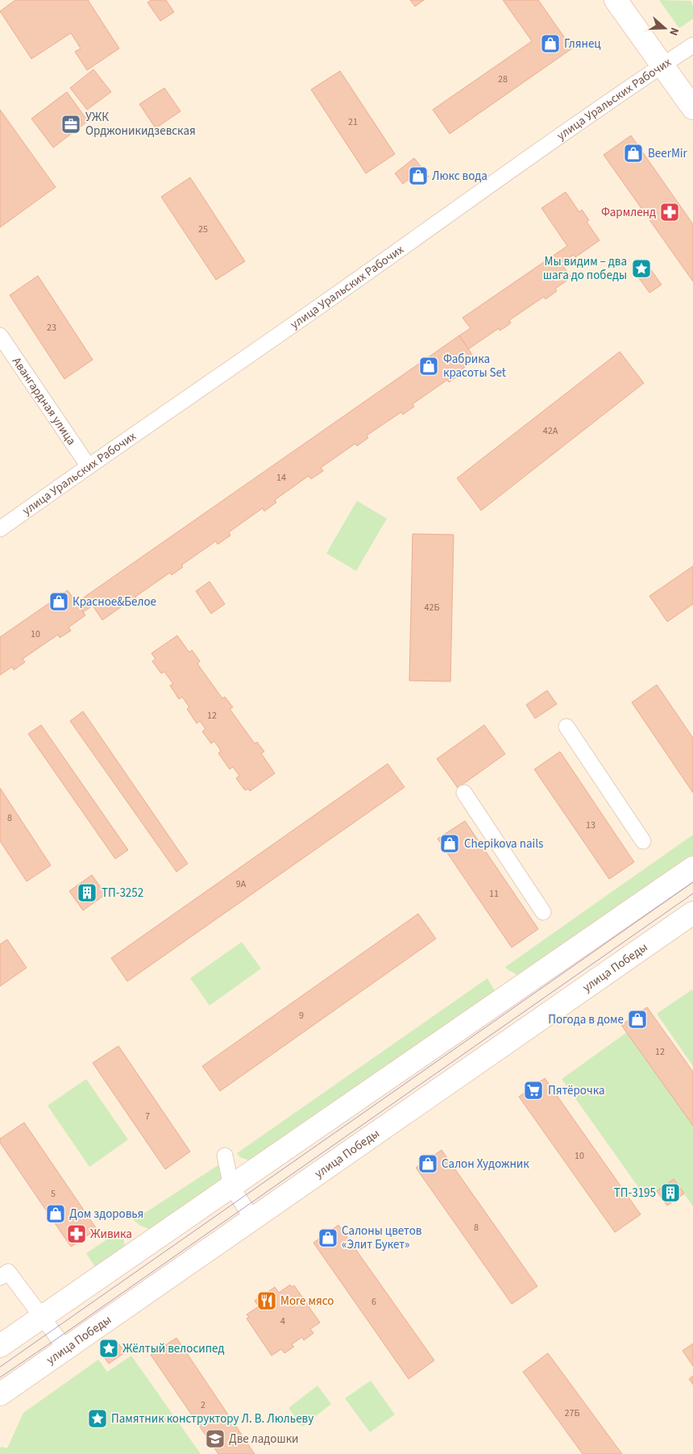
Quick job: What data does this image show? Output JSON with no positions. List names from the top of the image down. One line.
{"streets":{"main road":["улица Победы"],"street":["улица Уральских Рабочих","Авангардная улица"]},"crossings":[["улица Уральских Рабочих","Авангардная улица"]],"places":{"shop":["Глянец","BeerMir","Люкс вода","Фабрика красоты Set","Красное&Белое","Chepikova nails","Погода в доме","Салон Художник","Дом здоровья","Салоны цветов «Элит Букет»"],"office":["УЖК Орджоникидзевская"],"pharmacy":["Фармленд","Живика"],"place":["Мы видим – два шага до победы","Жёлтый велосипед","Памятник конструктору Л. В. Люльеву"],"building":["ТП-3252","ТП-3195"],"supermarket":["Пятёрочка"],"restaurant":["More мясо"],"school or university":["Две ладошки"]},"house_numbers":["28","21","25","23","42А","14","42Б","10","12","8","13","9А","11","9","12","7","10","5","8","6","4","2","27Б"],"north":"right"}
